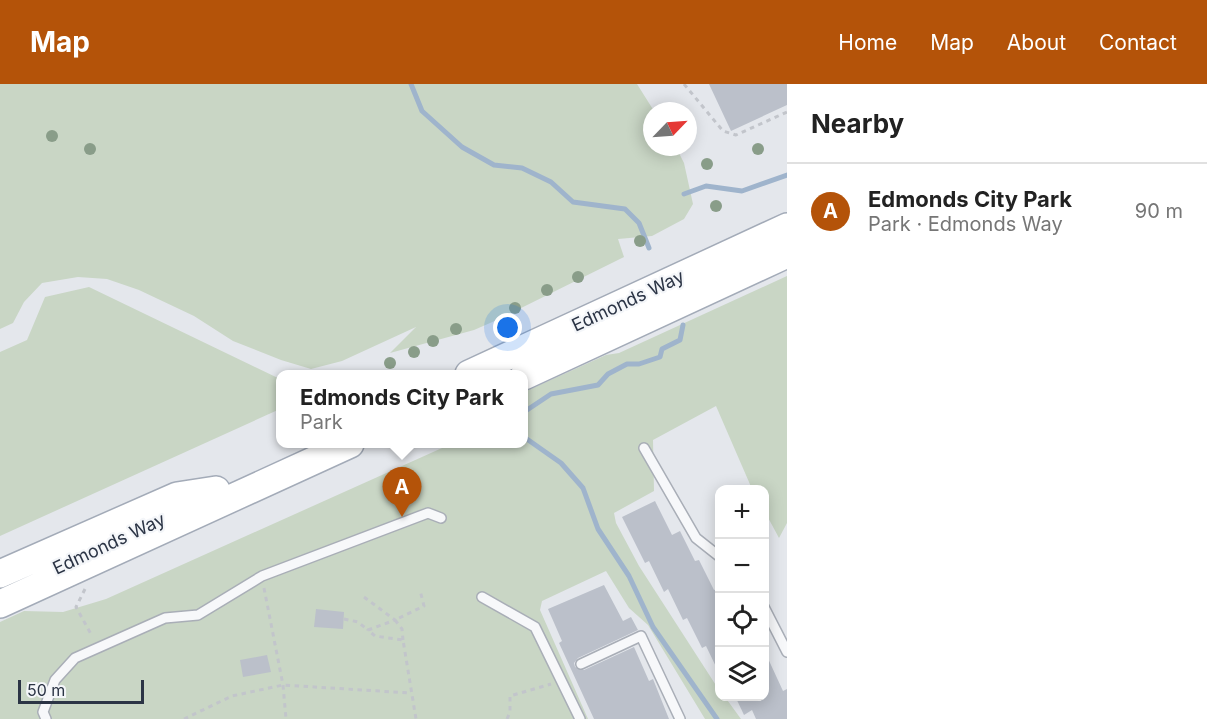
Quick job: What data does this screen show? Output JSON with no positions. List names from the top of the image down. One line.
{"streets":{"main road":["Edmonds Way"]},"scale_bar":"50 m","north":"top right","page":{"header":"Map","nav":["Home","Map","About","Contact"],"heading":"Nearby","list":[{"mark":"A","name":"Edmonds City Park","note":"Park · Edmonds Way","value":"90 m"}],"popup":["Edmonds City Park","Park"],"pins":"A","map_buttons":["+","−"],"scale":"50 m"}}
